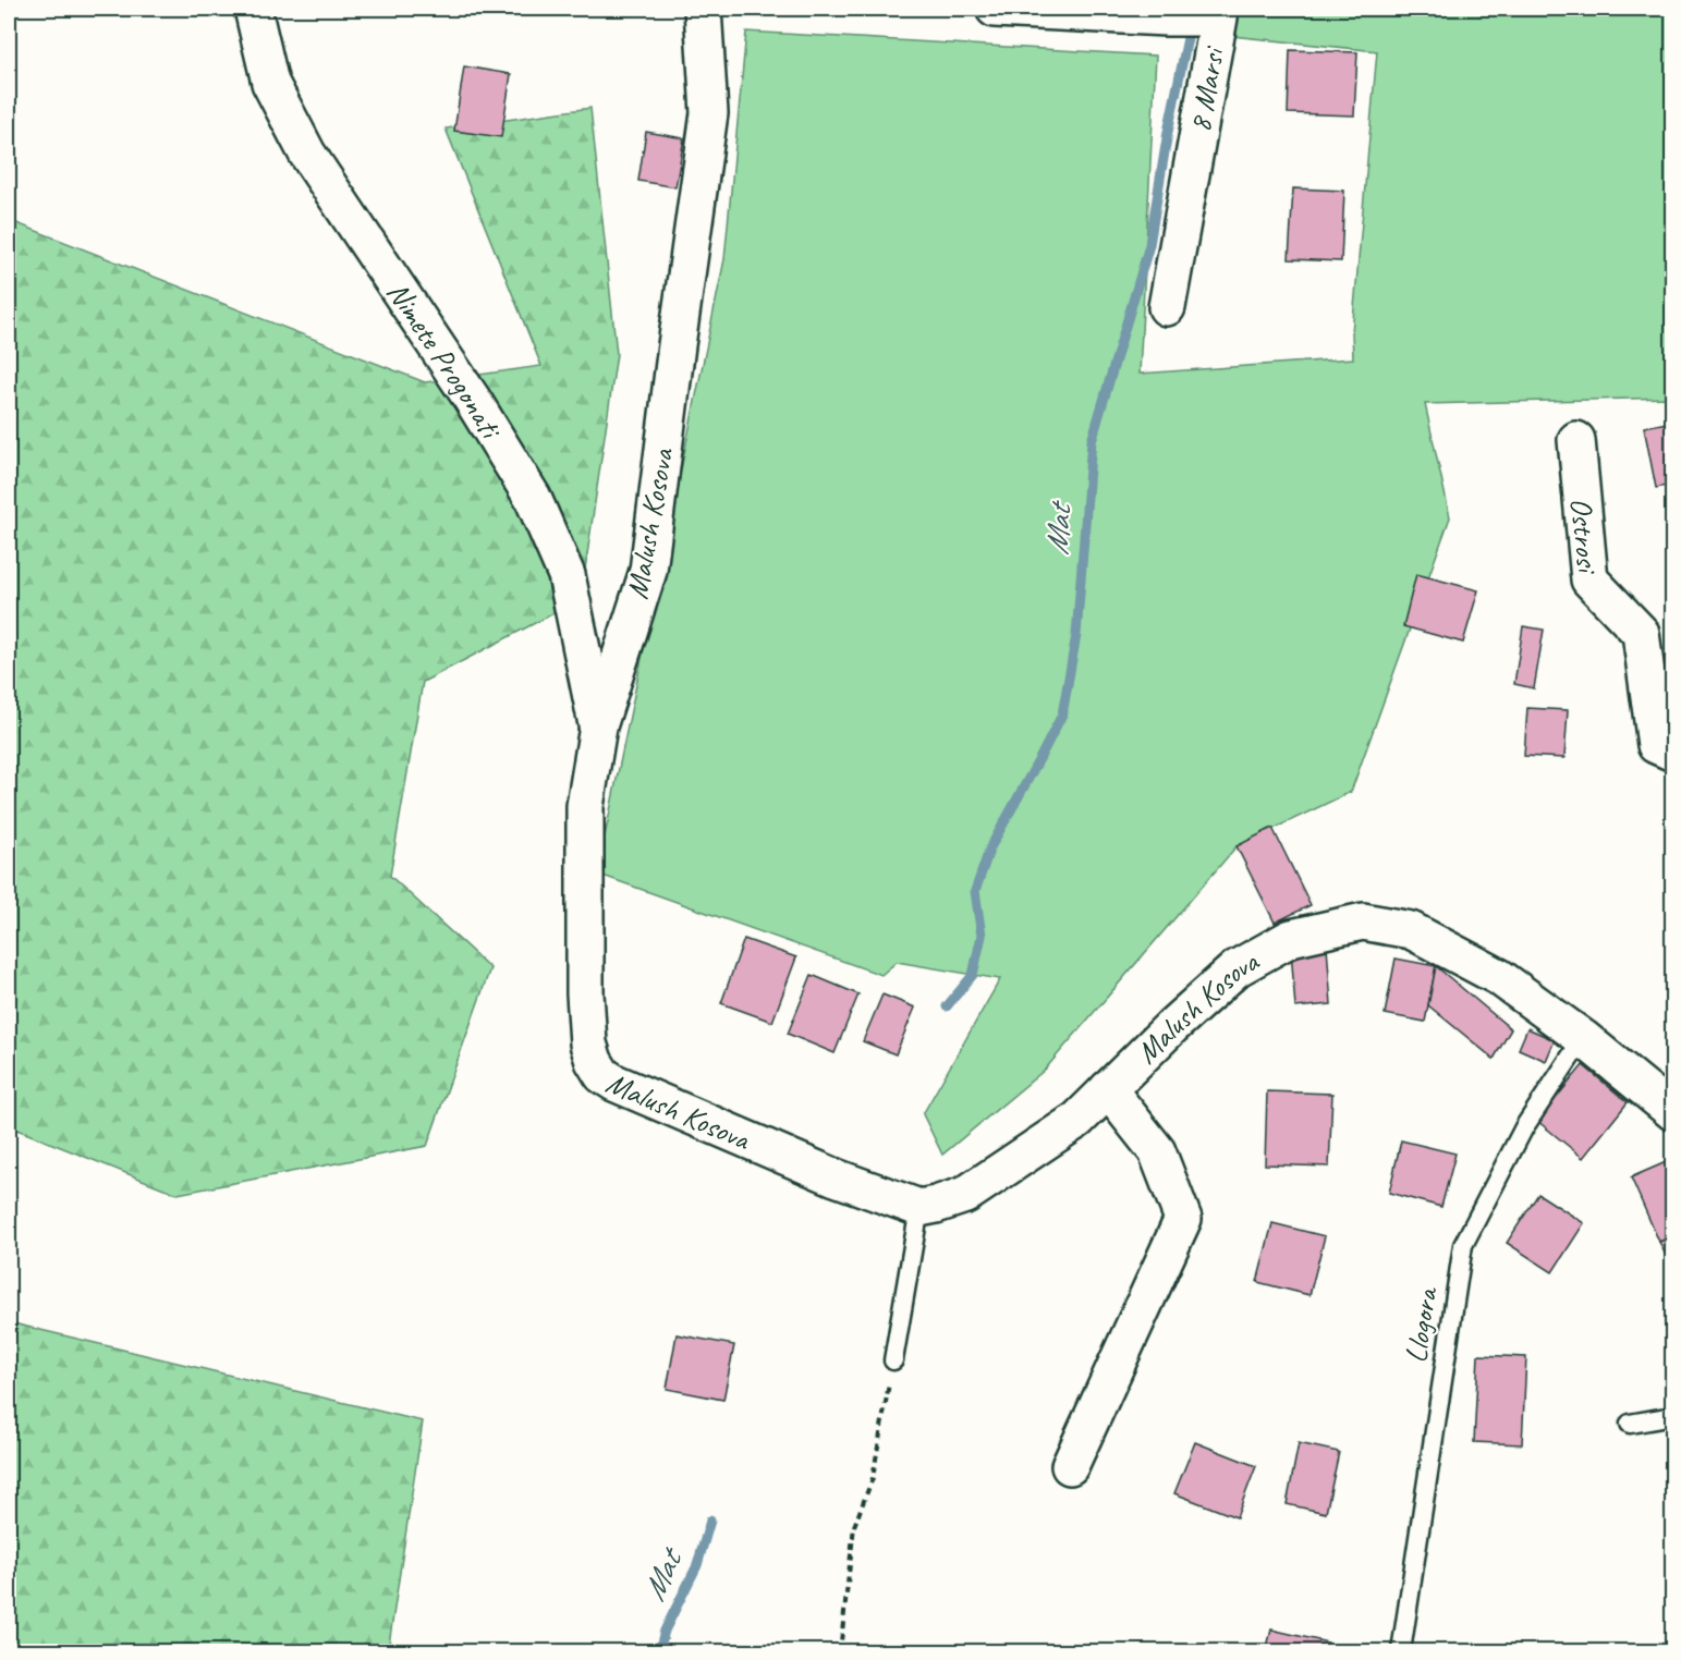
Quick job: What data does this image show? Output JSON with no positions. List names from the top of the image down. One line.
{"streets":{"street":["8 Marsi","Nimete Progonati","Malush Kosova","Ostrosi"],"lane":["Llogora"]},"crossings":[["Nimete Progonati","Malush Kosova"],["Malush Kosova","Llogora"]],"water":["Mat"]}
